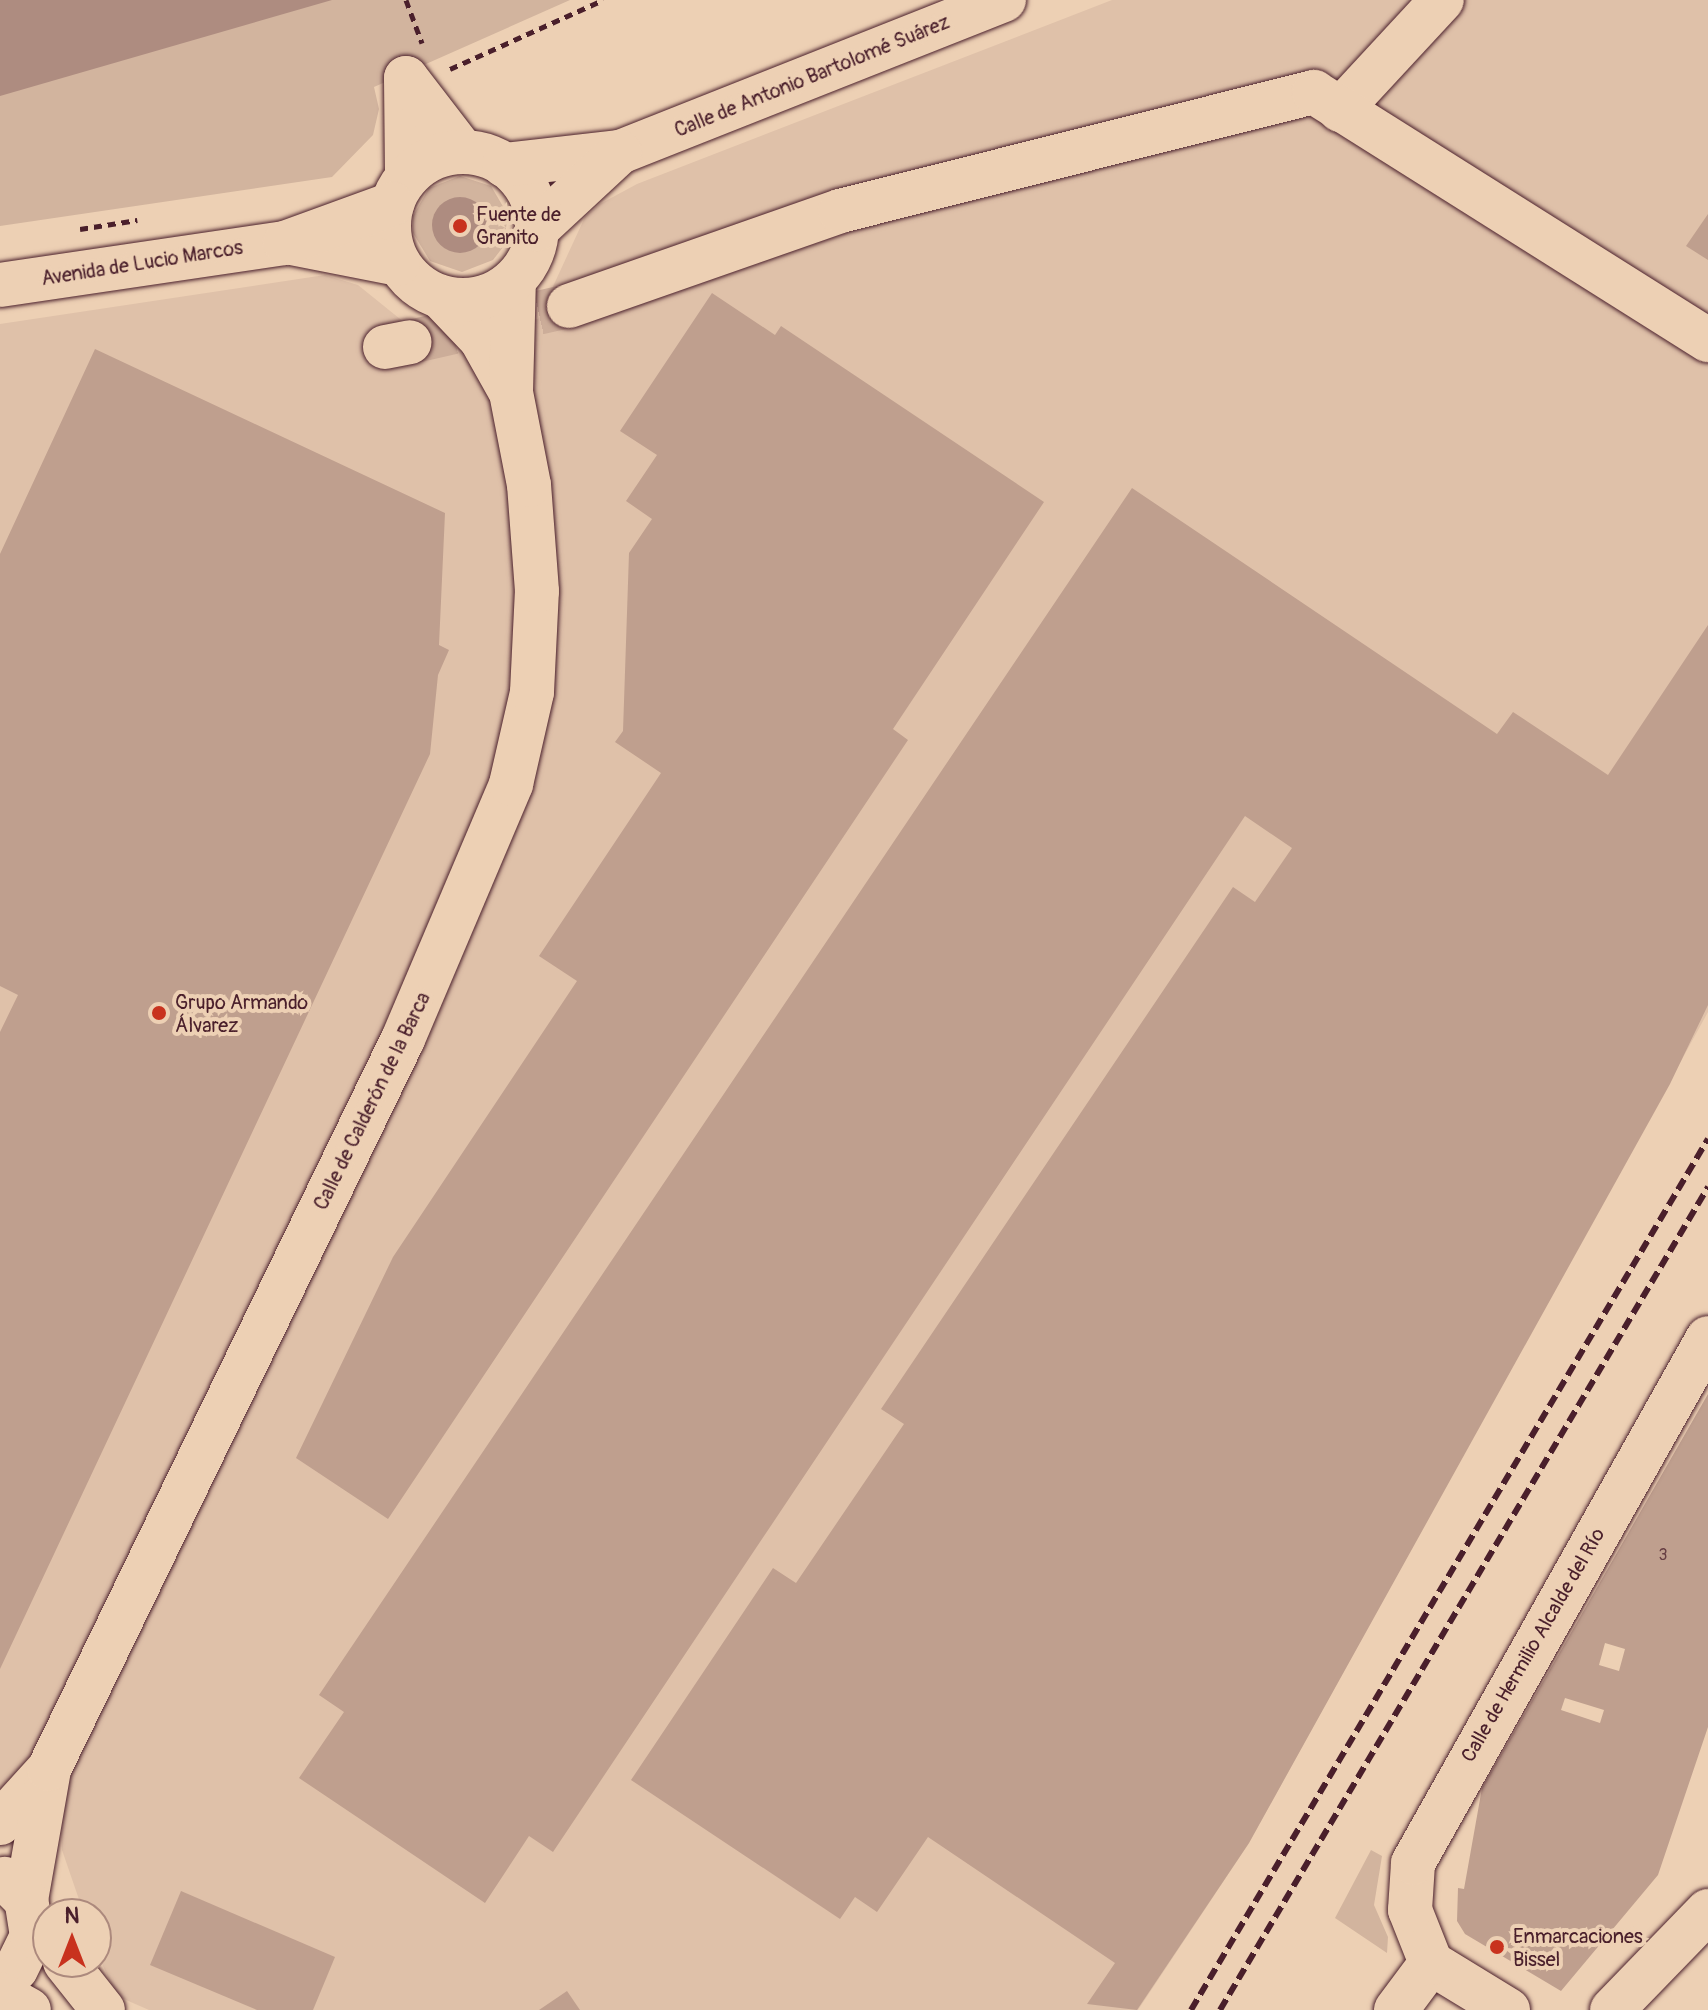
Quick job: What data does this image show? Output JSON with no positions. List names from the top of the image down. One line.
{"streets":{"main road":["Calle de Antonio Bartolomé Suárez","Avenida de Lucio Marcos","Calle de Calderón de la Barca","Calle de Hermilio Alcalde del Río"]},"crossings":[["Calle de Antonio Bartolomé Suárez","Avenida de Lucio Marcos"],["Calle de Antonio Bartolomé Suárez","Calle de Calderón de la Barca"],["Avenida de Lucio Marcos","Calle de Calderón de la Barca"]],"places":["Fuente de Granito","Grupo Armando Álvarez","Enmarcaciones Bissel"],"house_numbers":["3"],"north":"top"}
